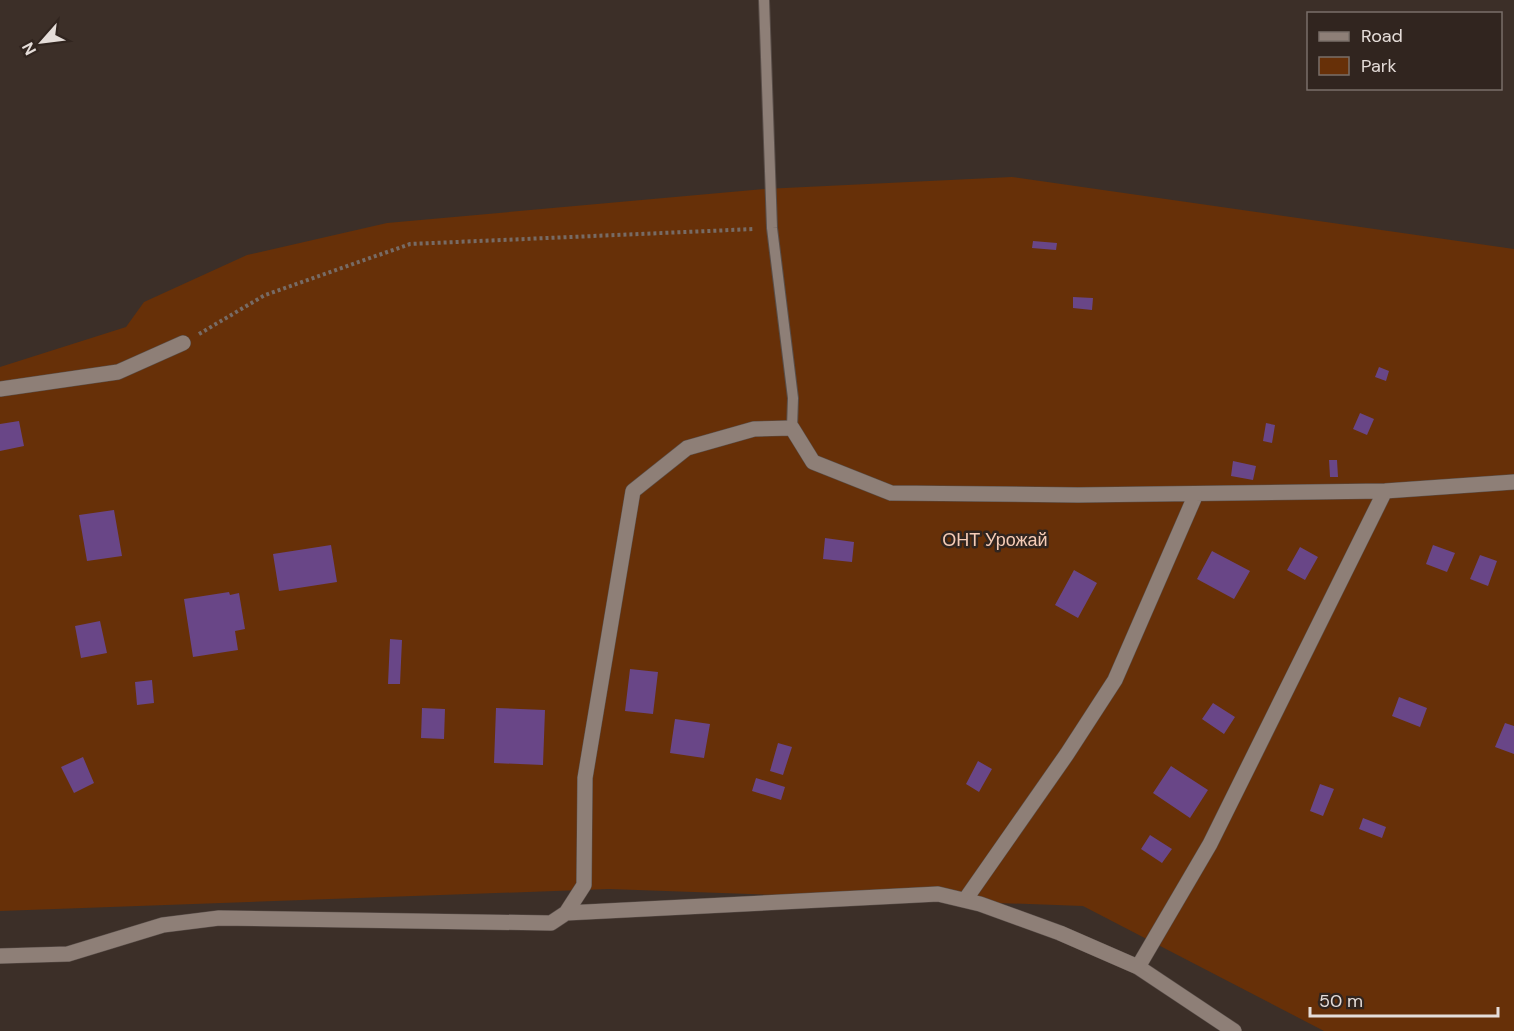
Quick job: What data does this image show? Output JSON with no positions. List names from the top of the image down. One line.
{"parks":["ОНТ Урожай"],"legend":["Road","Park"],"scale_bar":"50 m","north":"bottom left"}
